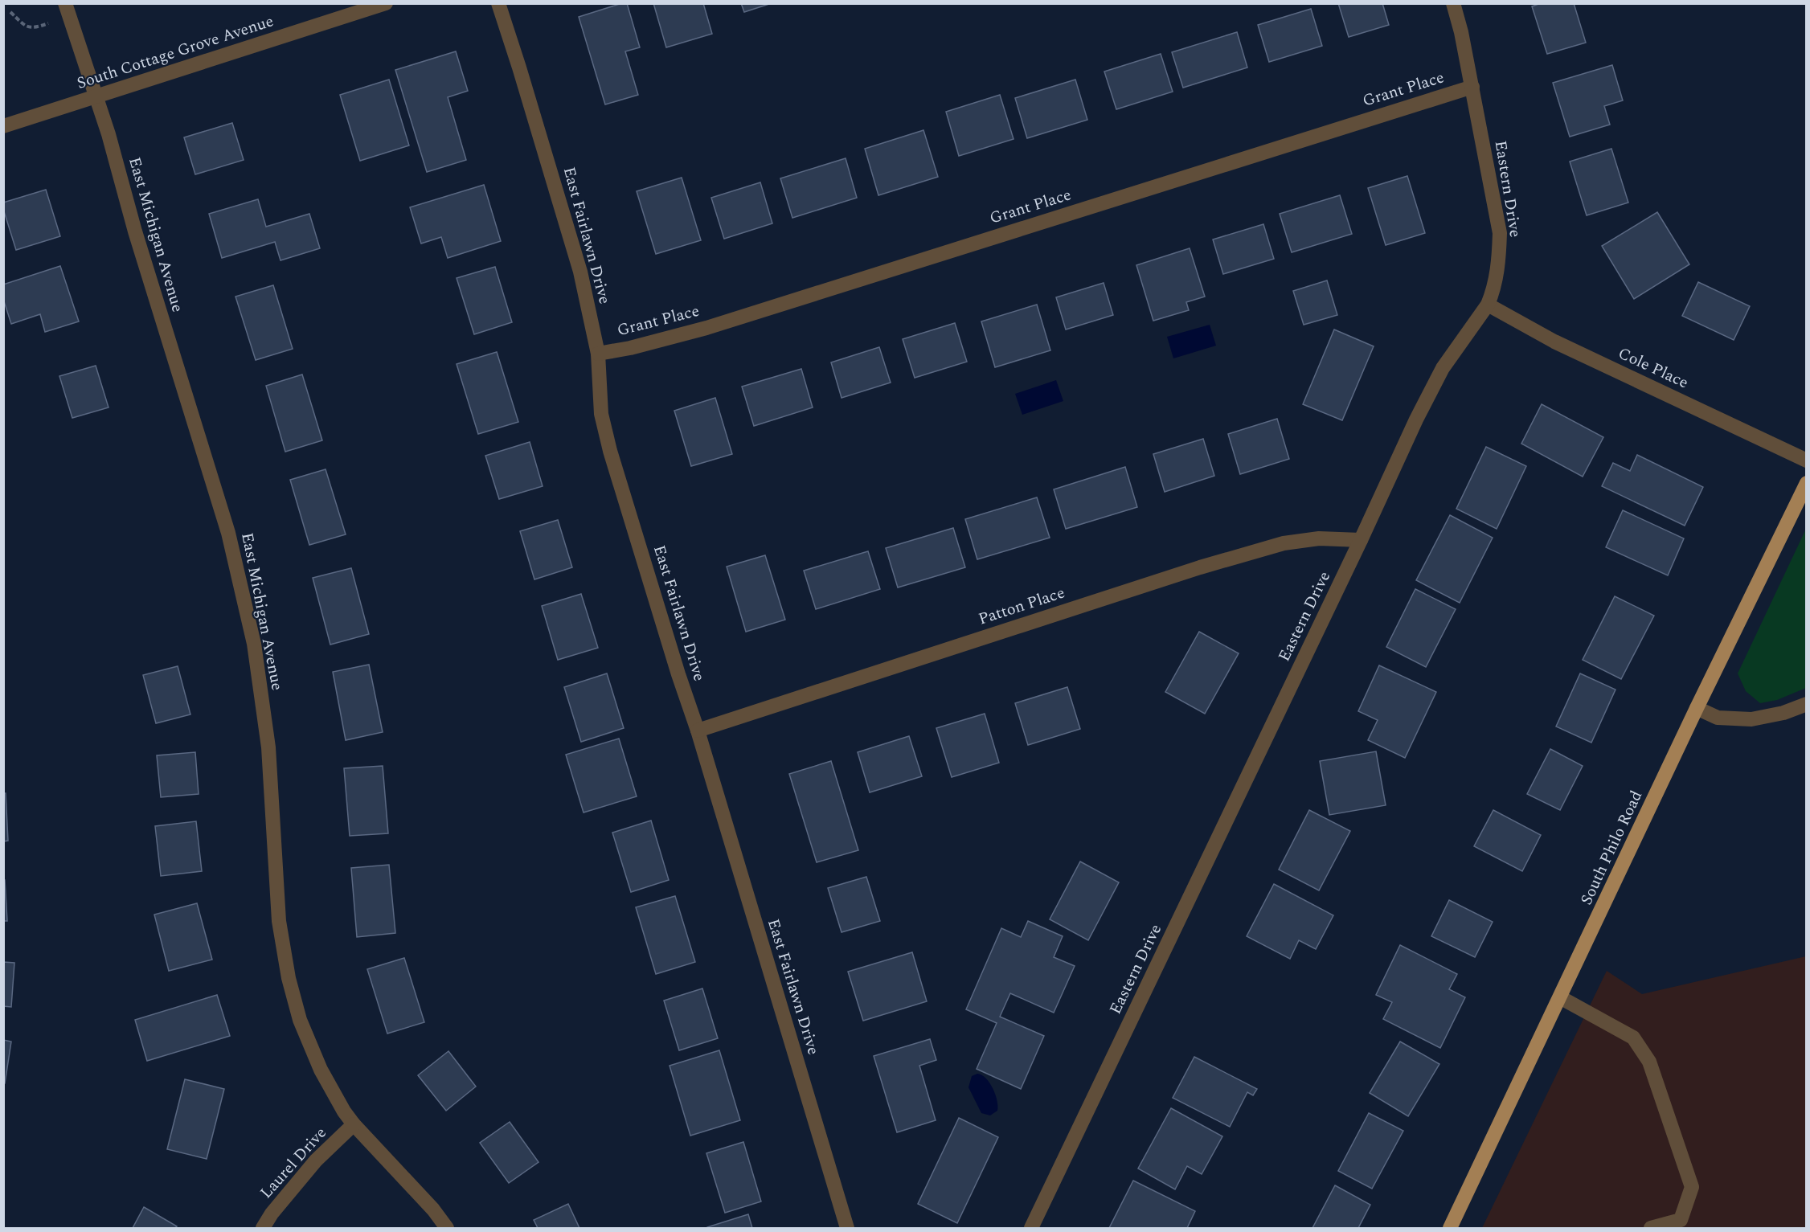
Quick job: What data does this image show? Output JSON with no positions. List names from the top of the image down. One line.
{"streets":{"main road":["South Philo Road"],"street":["South Cottage Grove Avenue","Grant Place","Eastern Drive","East Michigan Avenue","East Fairlawn Drive","Cole Place","Patton Place","Laurel Drive"]},"crossings":[["South Cottage Grove Avenue","East Michigan Avenue"],["Grant Place","Eastern Drive"],["Grant Place","East Fairlawn Drive"],["Eastern Drive","Cole Place"],["Eastern Drive","Patton Place"],["East Michigan Avenue","Laurel Drive"],["East Fairlawn Drive","Patton Place"]]}
